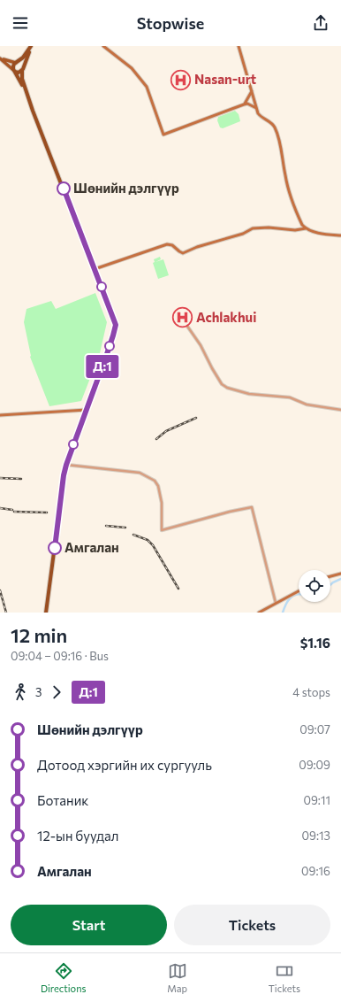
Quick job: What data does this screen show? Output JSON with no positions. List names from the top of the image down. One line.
{"places":{"hospital":["Nasan-urt","Achlakhui"],"other":["Шөнийн дэлгүүр","Амгалан"]},"lines":["bus line Д:1"],"page":{"header":"Stopwise","on_map":"Д:1","heading":["12 min","09:04 – 09:16 · Bus","$1.16"],"legs":["3","Д:1","4 stops"],"list":[{"name":"Шөнийн дэлгүүр","value":"09:07"},{"name":"Дотоод хэргийн их сургууль","value":"09:09"},{"name":"Ботаник","value":"09:11"},{"name":"12-ын буудал","value":"09:13"},{"name":"Амгалан","value":"09:16"}],"buttons":["Start","Tickets"],"tabs":["Directions","Map","Tickets"]}}
